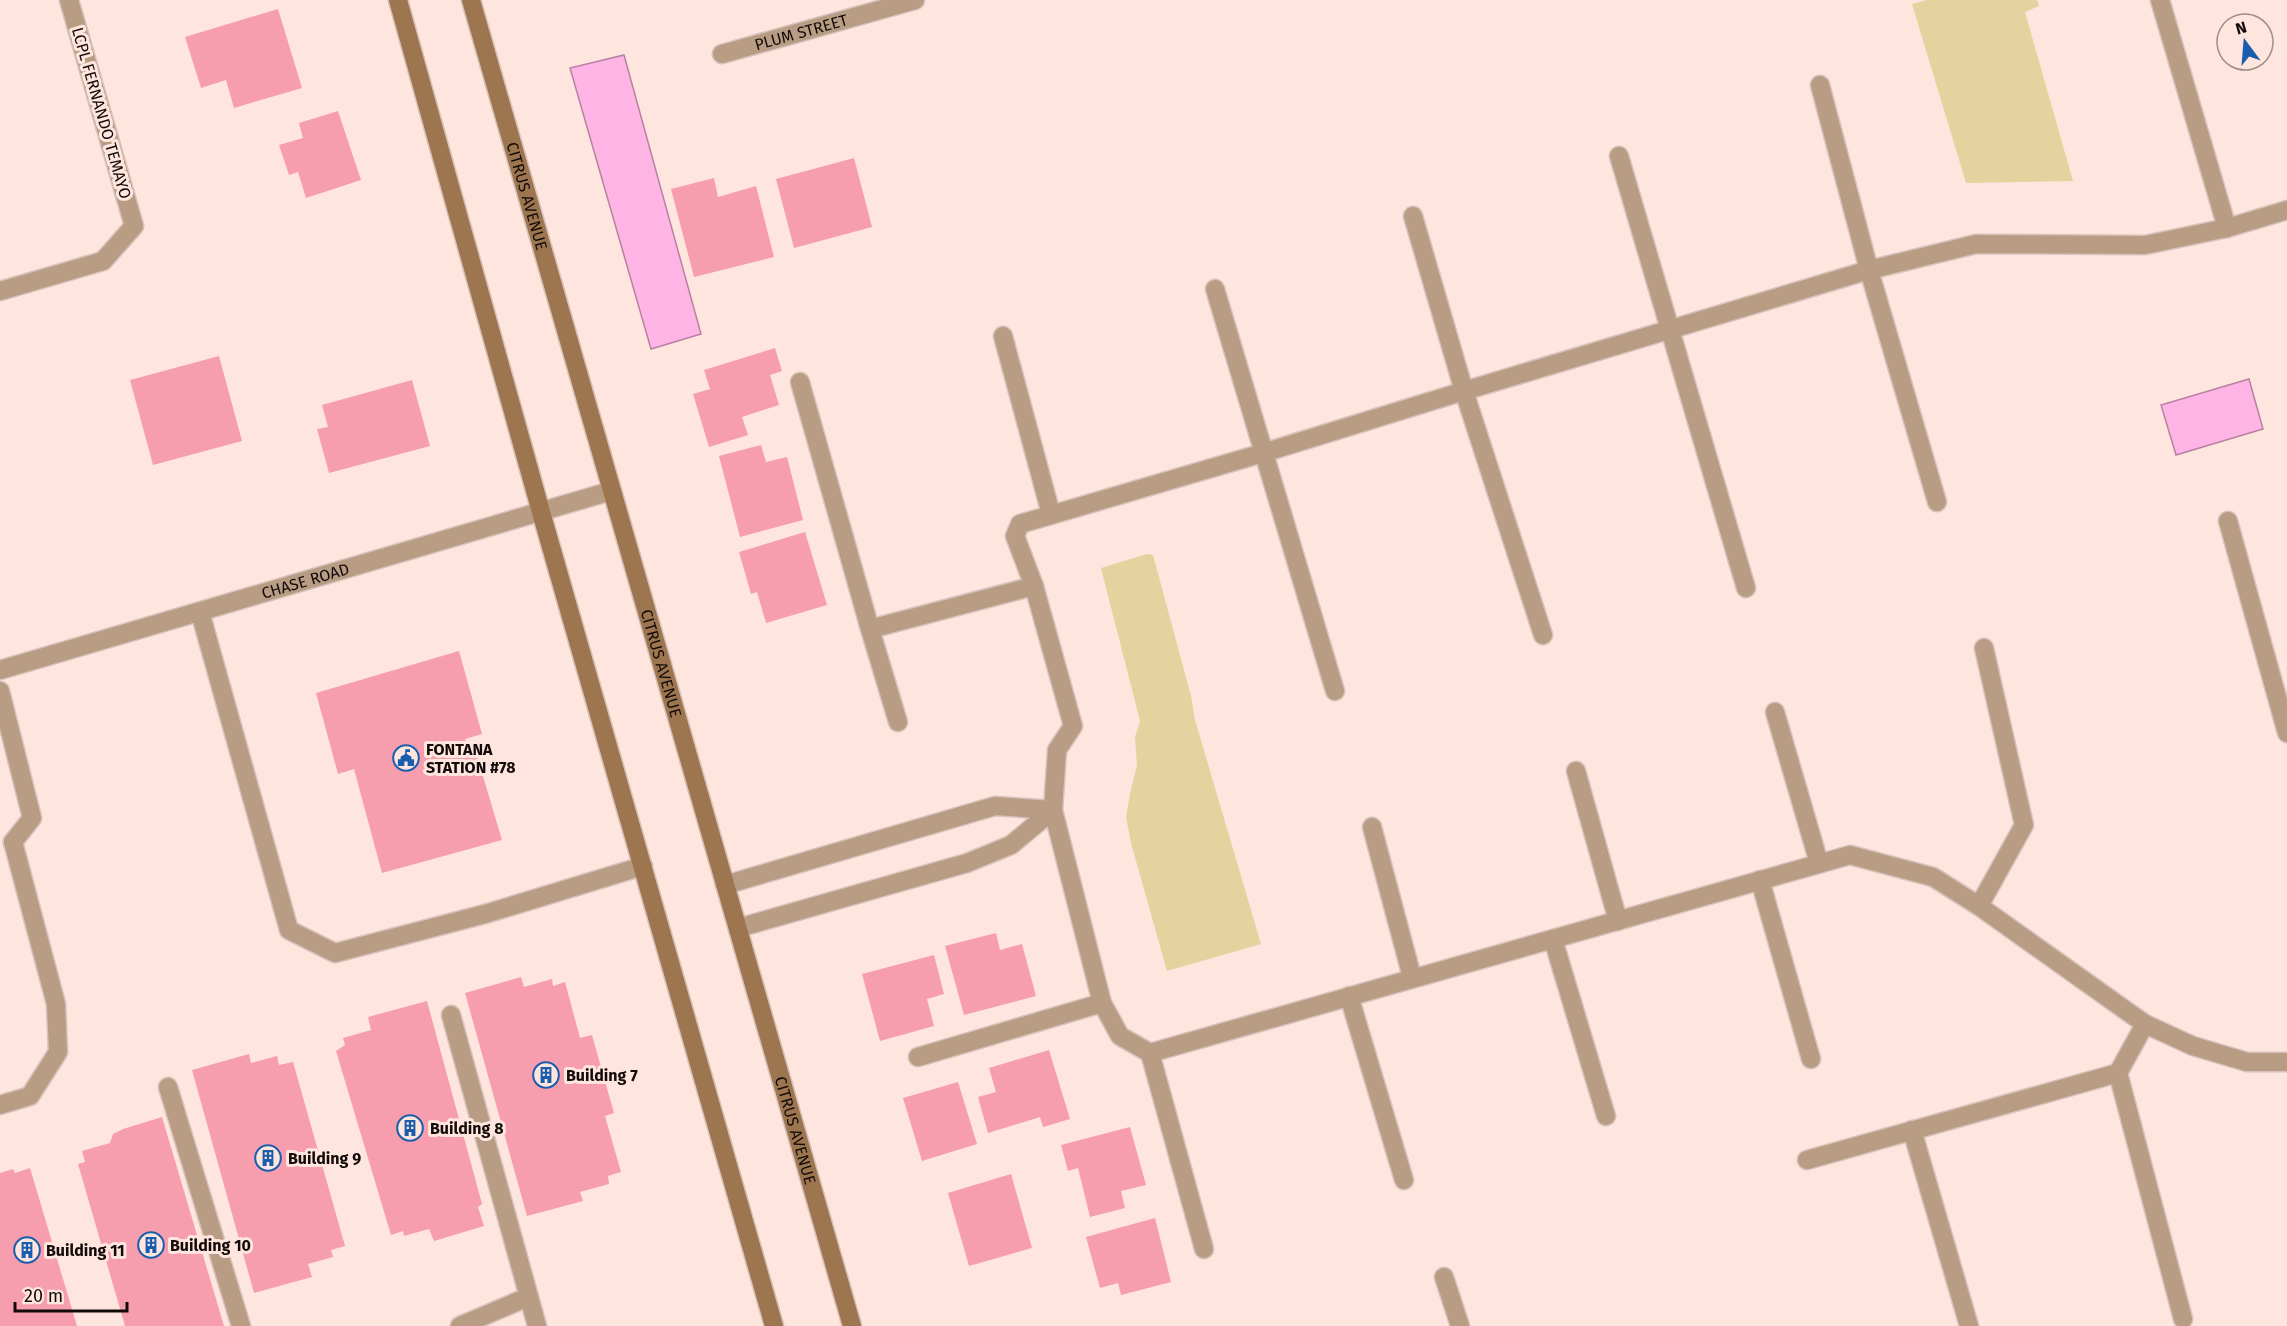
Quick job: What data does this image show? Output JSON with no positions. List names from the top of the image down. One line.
{"streets":{"main road":["CITRUS AVENUE"],"street":["PLUM STREET","LCPL FERNANDO TEMAYO","CHASE ROAD"]},"crossings":[["CITRUS AVENUE","CHASE ROAD"]],"places":{"public building":["FONTANA STATION #78"],"building":["Building 7","Building 8","Building 9","Building 10","Building 11"]},"scale_bar":"20 m","north":"top"}
